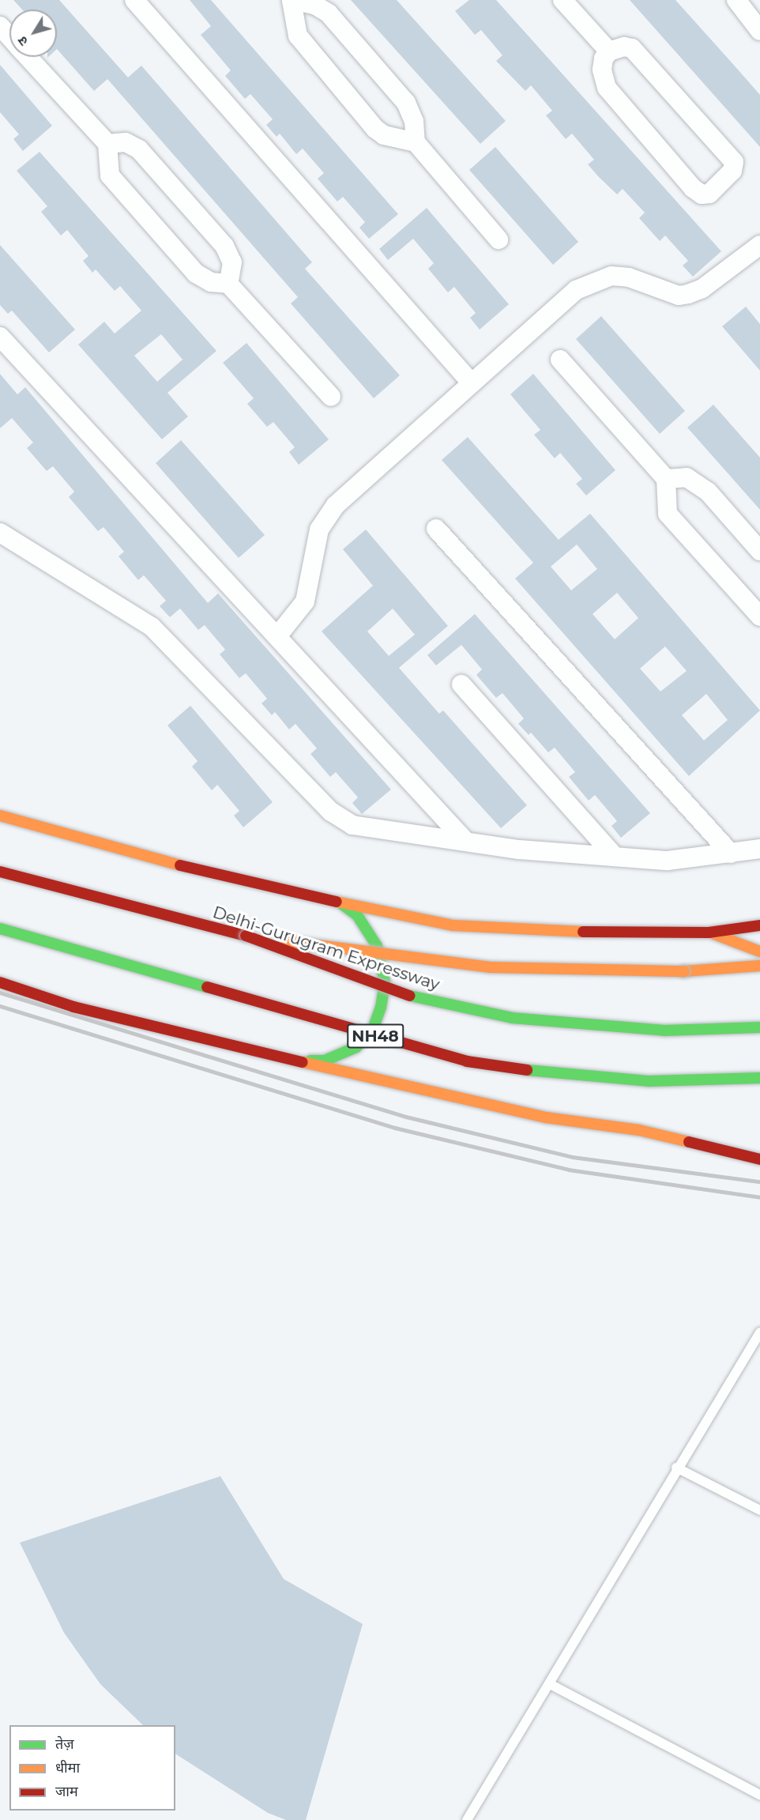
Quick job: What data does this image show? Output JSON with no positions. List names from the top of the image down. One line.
{"streets":{"main road":["Delhi-Gurugram Expressway","NH48"]},"legend":["तेज़","धीमा","जाम"],"north":"bottom left"}
